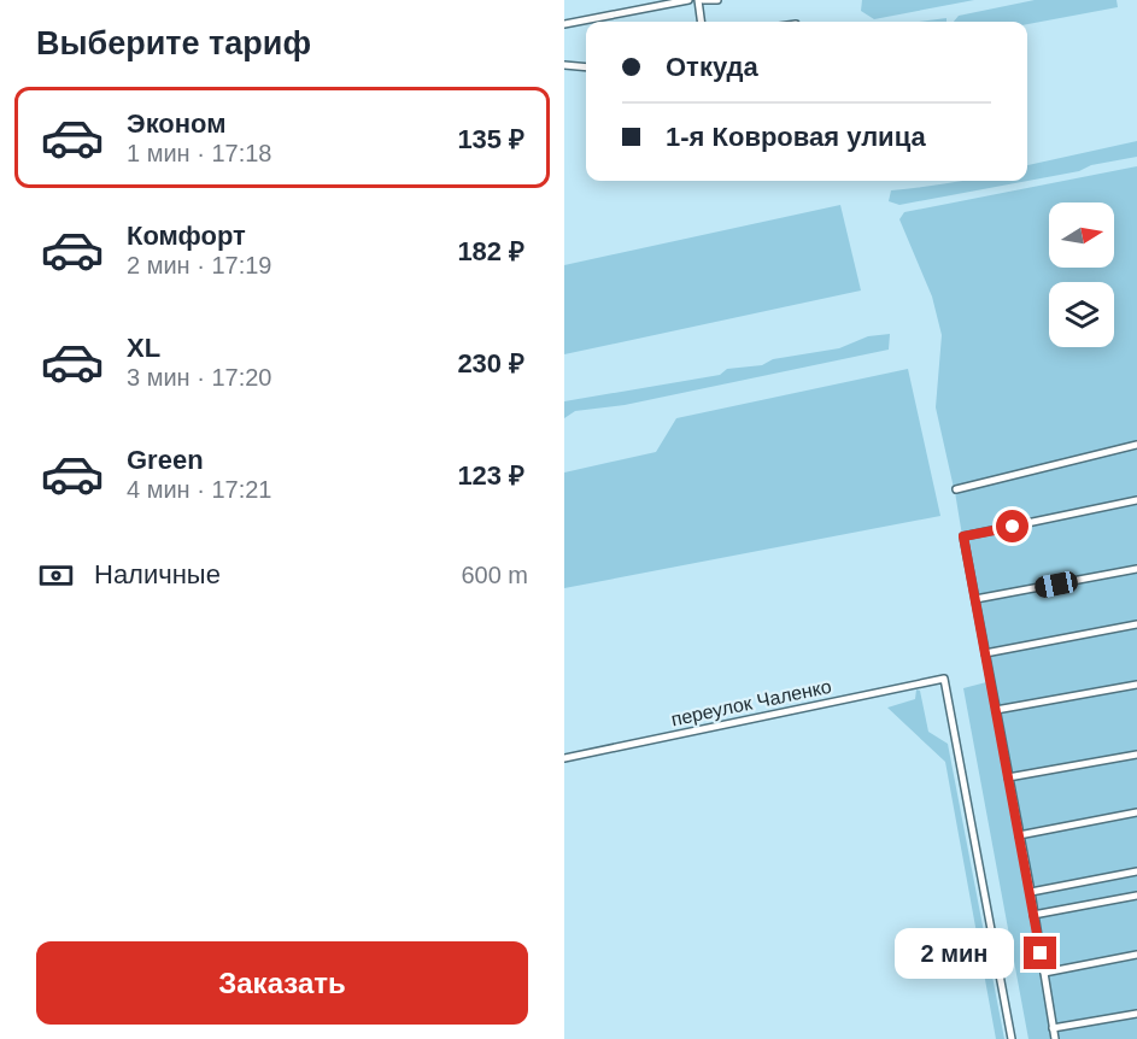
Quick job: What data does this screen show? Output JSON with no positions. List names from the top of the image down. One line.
{"streets":{"street":["переулок Чаленко"]},"north":"right","page":{"heading":"Выберите тариф","banner":["Откуда","1-я Ковровая улица"],"list":[{"name":"Эконом","note":"1 мин · 17:18","value":"135 ₽"},{"name":"Комфорт","note":"2 мин · 17:19","value":"182 ₽"},{"name":"XL","note":"3 мин · 17:20","value":"230 ₽"},{"name":"Green","note":"4 мин · 17:21","value":"123 ₽"}],"pay":["Наличные","600 m"],"buttons":"Заказать","bubble":"2 мин"}}
